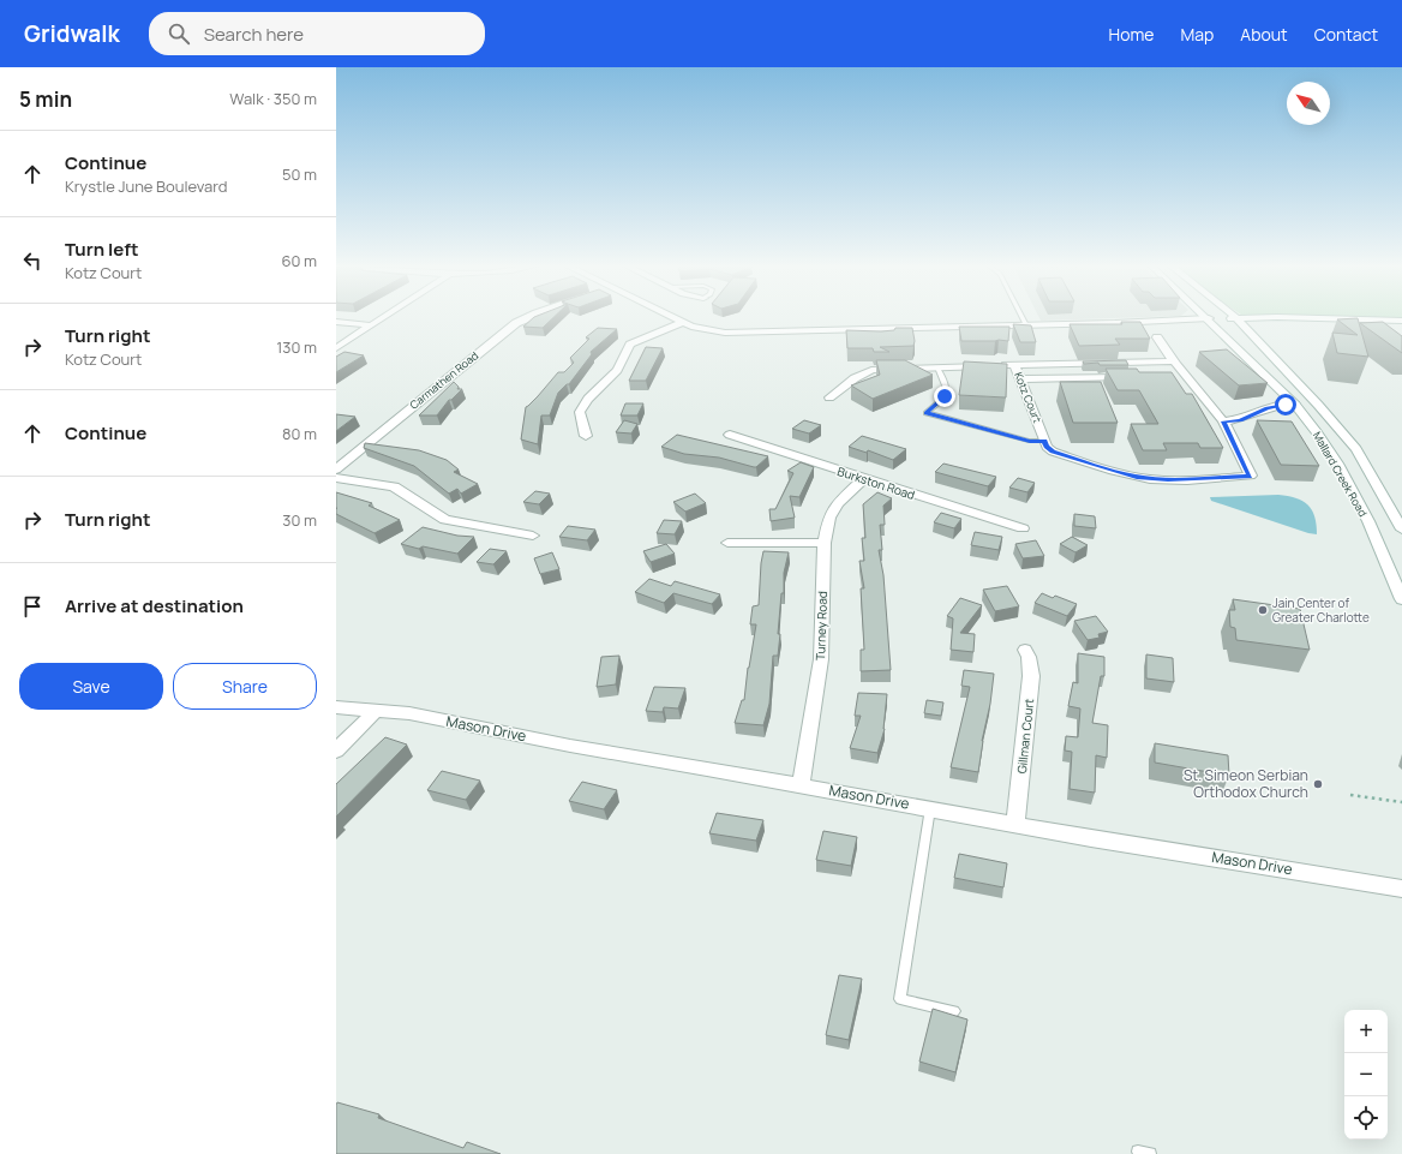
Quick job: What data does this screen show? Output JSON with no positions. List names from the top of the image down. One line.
{"streets":{"street":["Carmathen Road","Kotz Court","Mallard Creek Road","Burkston Road","Turney Road","Mason Drive","Gillman Court"]},"crossings":[["Burkston Road","Turney Road"],["Turney Road","Mason Drive"],["Mason Drive","Gillman Court"]],"places":["Jain Center of Greater Charlotte","St. Simeon Serbian Orthodox Church"],"north":"top left","page":{"header":"Gridwalk","search":"Search here","nav":["Home","Map","About","Contact"],"heading":["5 min","Walk · 350 m"],"list":[["Continue","Krystle June Boulevard","50 m"],["Turn left","Kotz Court","60 m"],["Turn right","Kotz Court","130 m"],["Continue","80 m"],["Turn right","30 m"],"Arrive at destination"],"buttons":["Save","Share"],"map_buttons":["+","−"]}}
